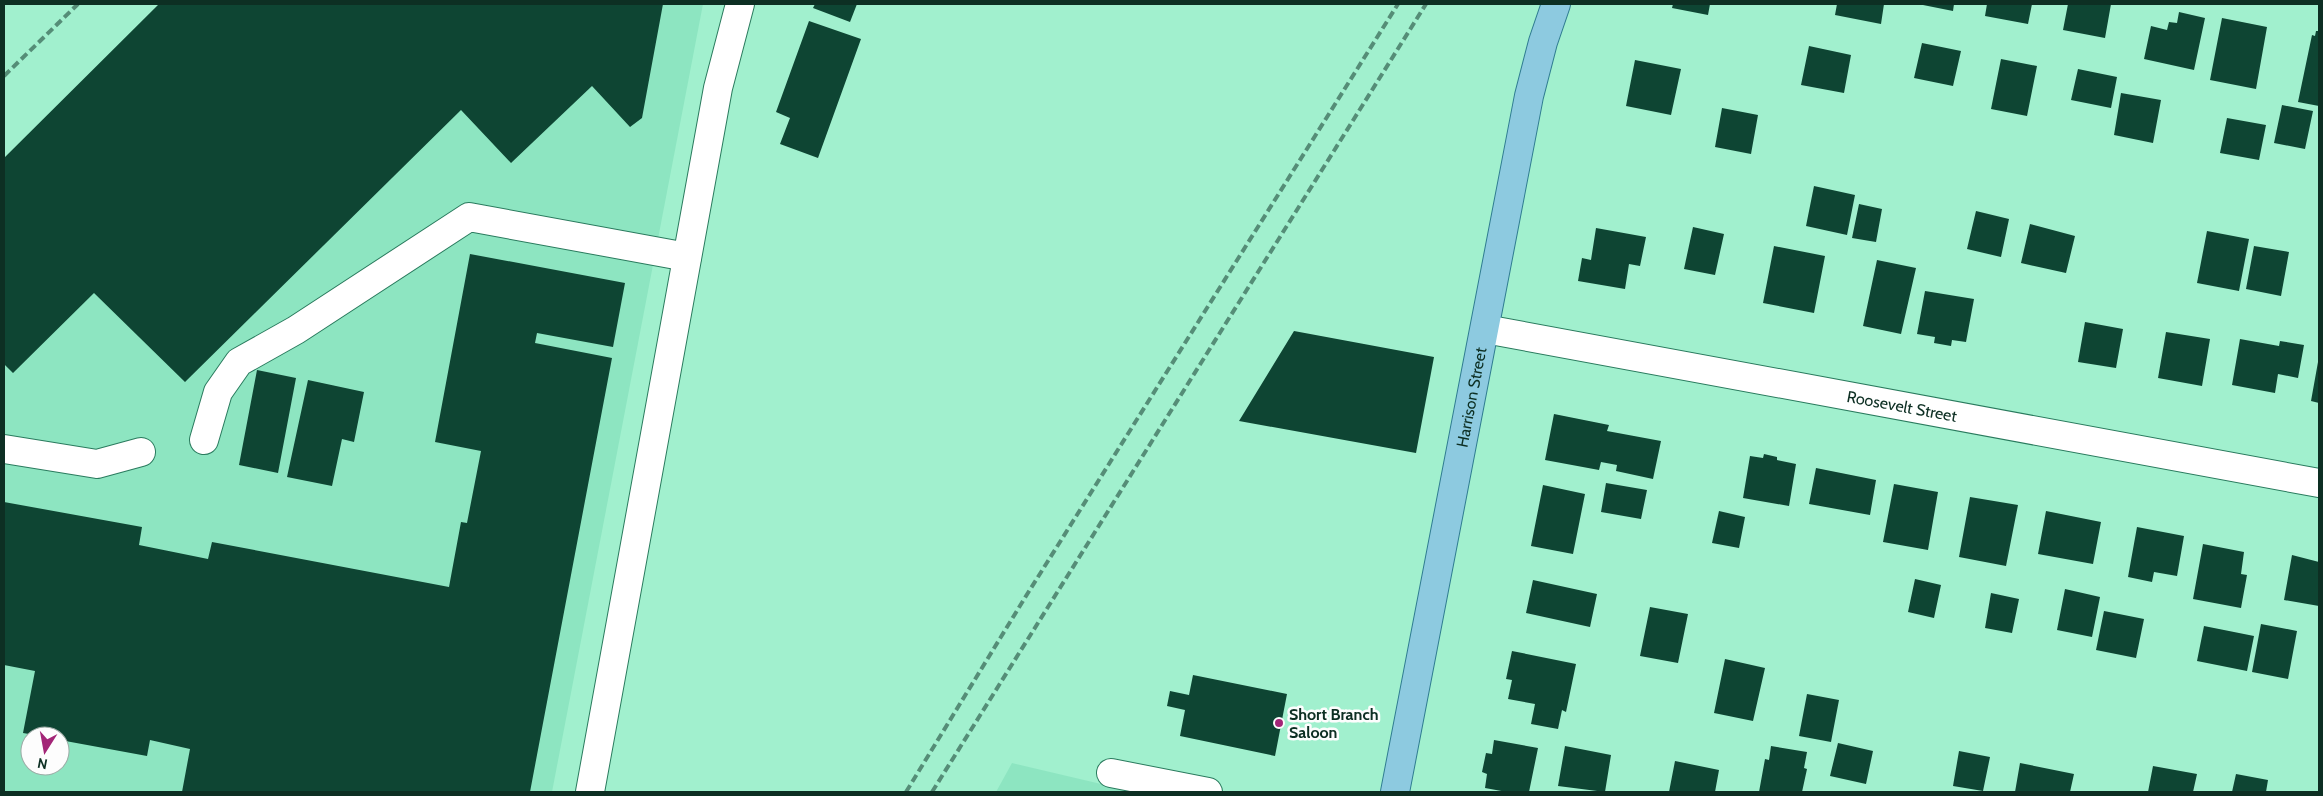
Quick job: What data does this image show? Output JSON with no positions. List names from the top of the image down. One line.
{"streets":{"main road":["Harrison Street"],"street":["Roosevelt Street"]},"crossings":[["Harrison Street","Roosevelt Street"]],"places":["Short Branch Saloon"],"north":"bottom"}
